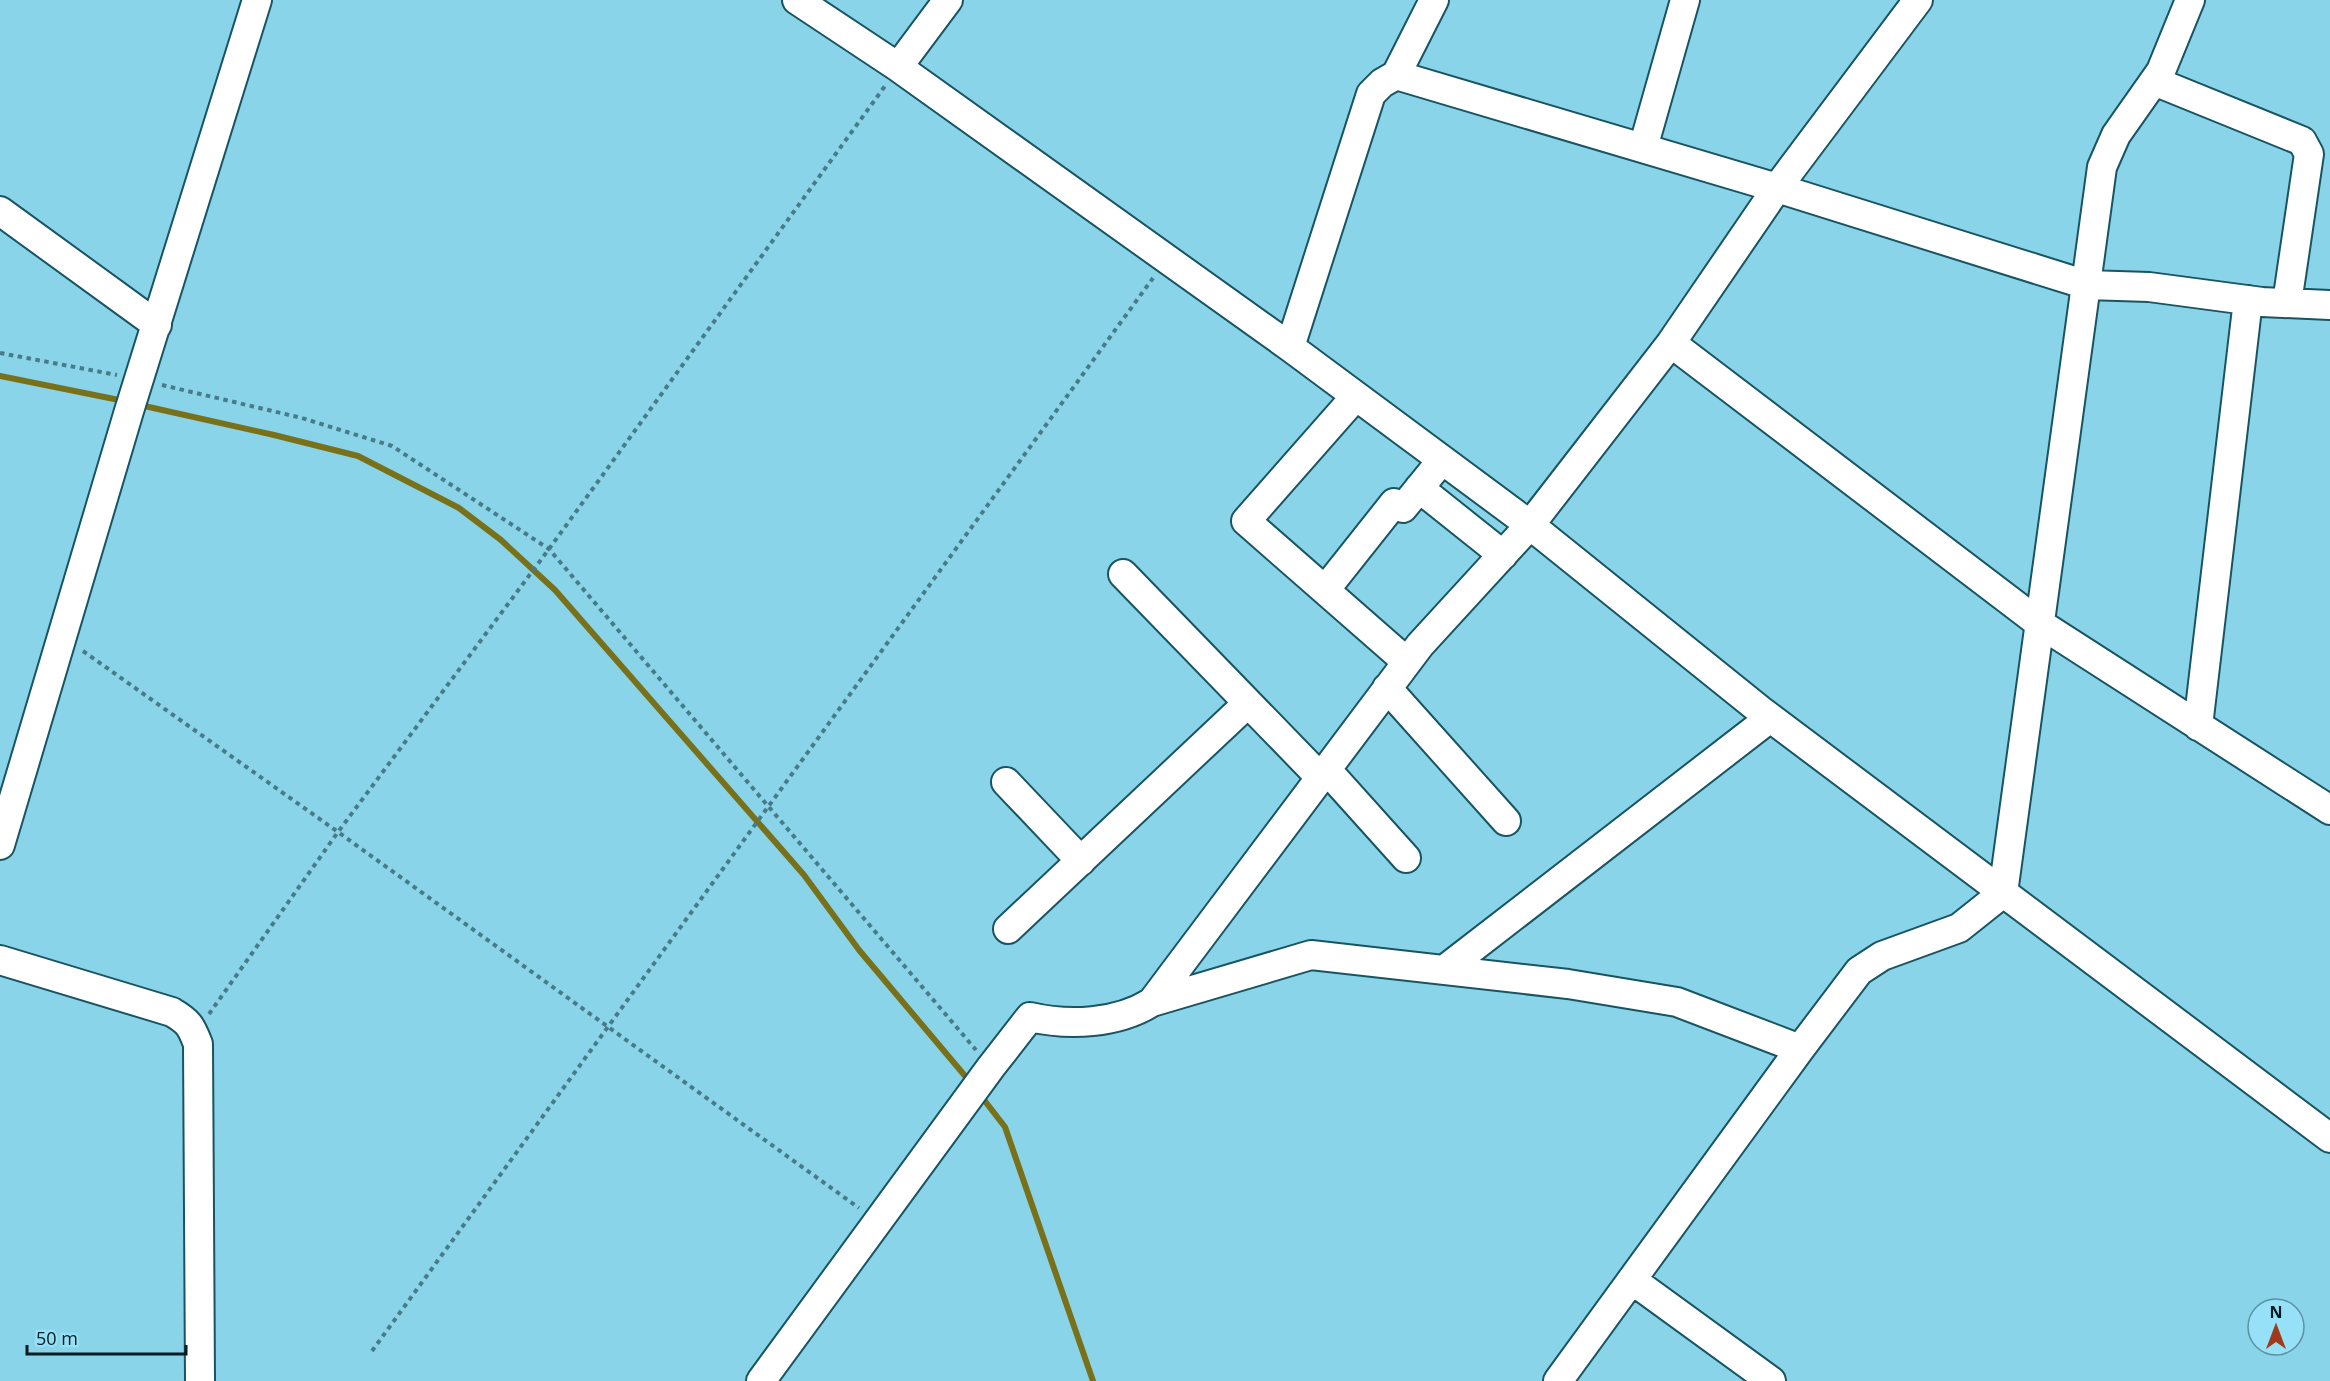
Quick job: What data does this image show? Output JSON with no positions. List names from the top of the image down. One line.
{"scale_bar":"50 m","north":"top"}
